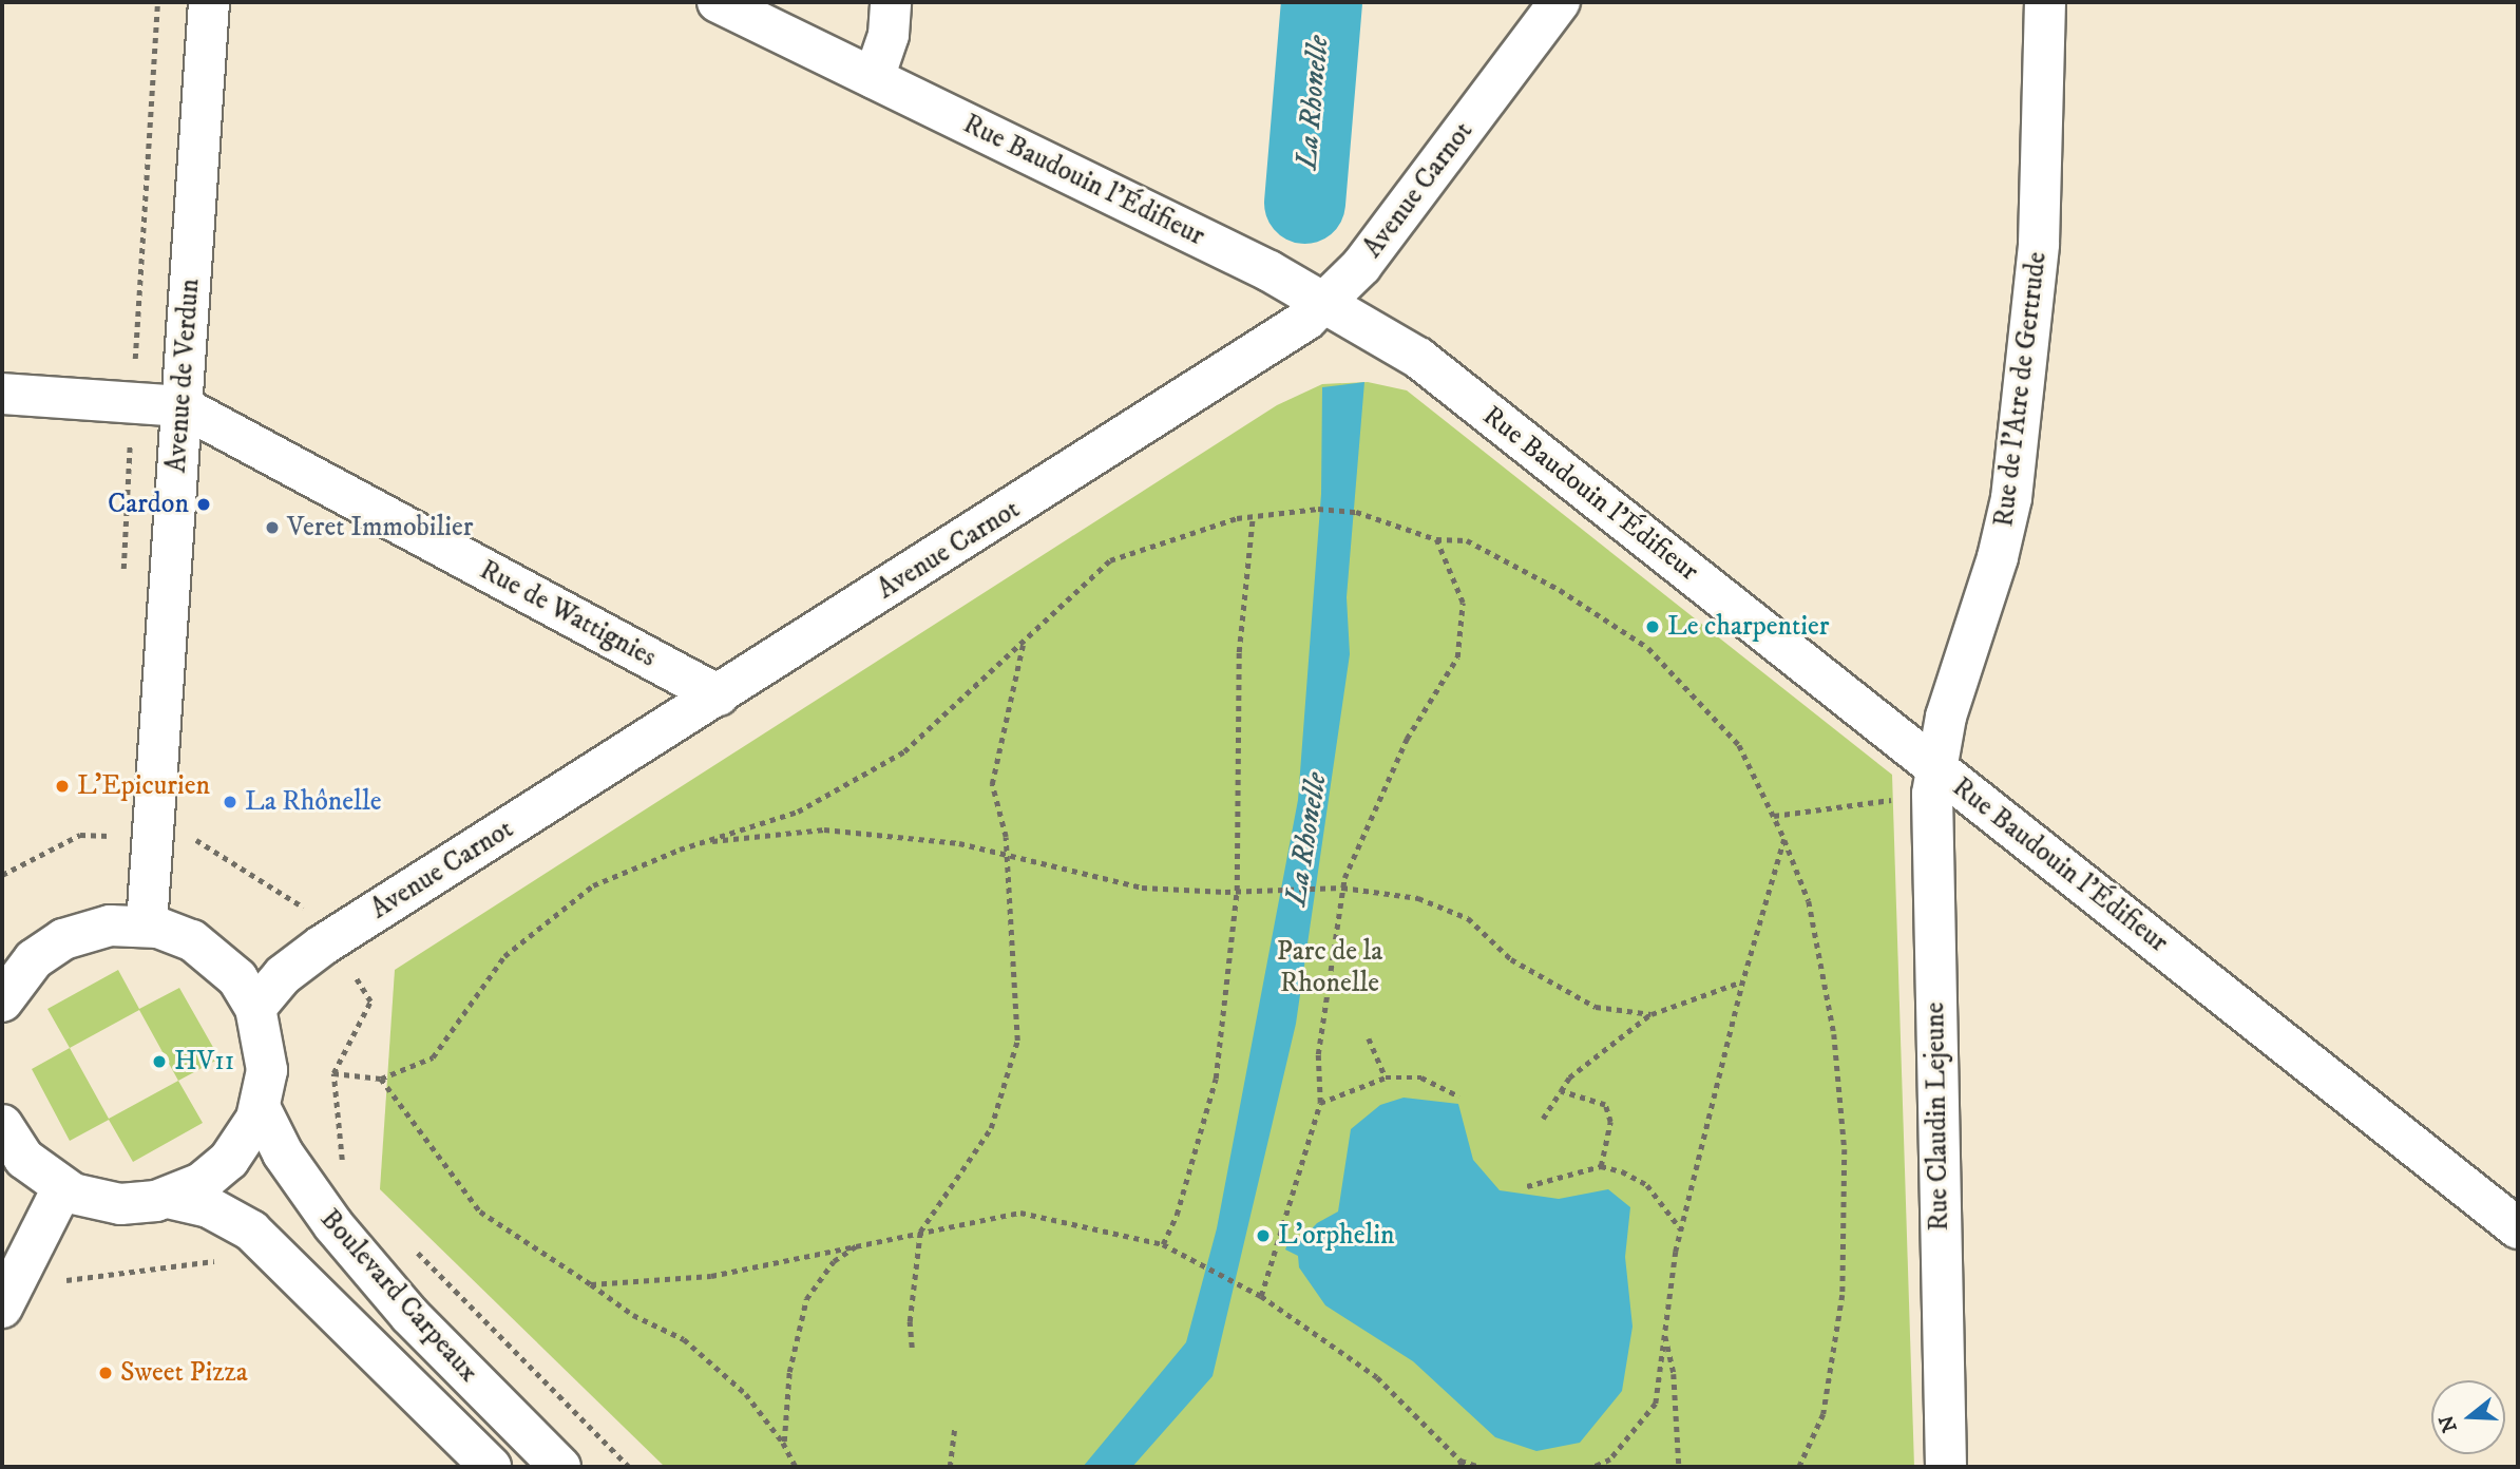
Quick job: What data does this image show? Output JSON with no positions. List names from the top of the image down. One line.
{"streets":{"street":["Rue Baudouin l'Édifieur","Avenue Carnot","Avenue de Verdun","Rue de l'Atre de Gertrude","Rue de Wattignies","Rue Claudin Lejeune","Boulevard Carpeaux"]},"crossings":[["Rue Baudouin l'Édifieur","Avenue Carnot"],["Rue Baudouin l'Édifieur","Rue de l'Atre de Gertrude"],["Rue Baudouin l'Édifieur","Rue Claudin Lejeune"],["Avenue Carnot","Rue de Wattignies"],["Avenue de Verdun","Rue de Wattignies"],["Rue de l'Atre de Gertrude","Rue Claudin Lejeune"]],"water":["La Rhonelle"],"parks":["Parc de la Rhonelle"],"places":["Cardon","Veret Immobilier","Le charpentier","L'Epicurien","La Rhônelle","HV11","L'orphelin","Sweet Pizza"],"north":"left"}
